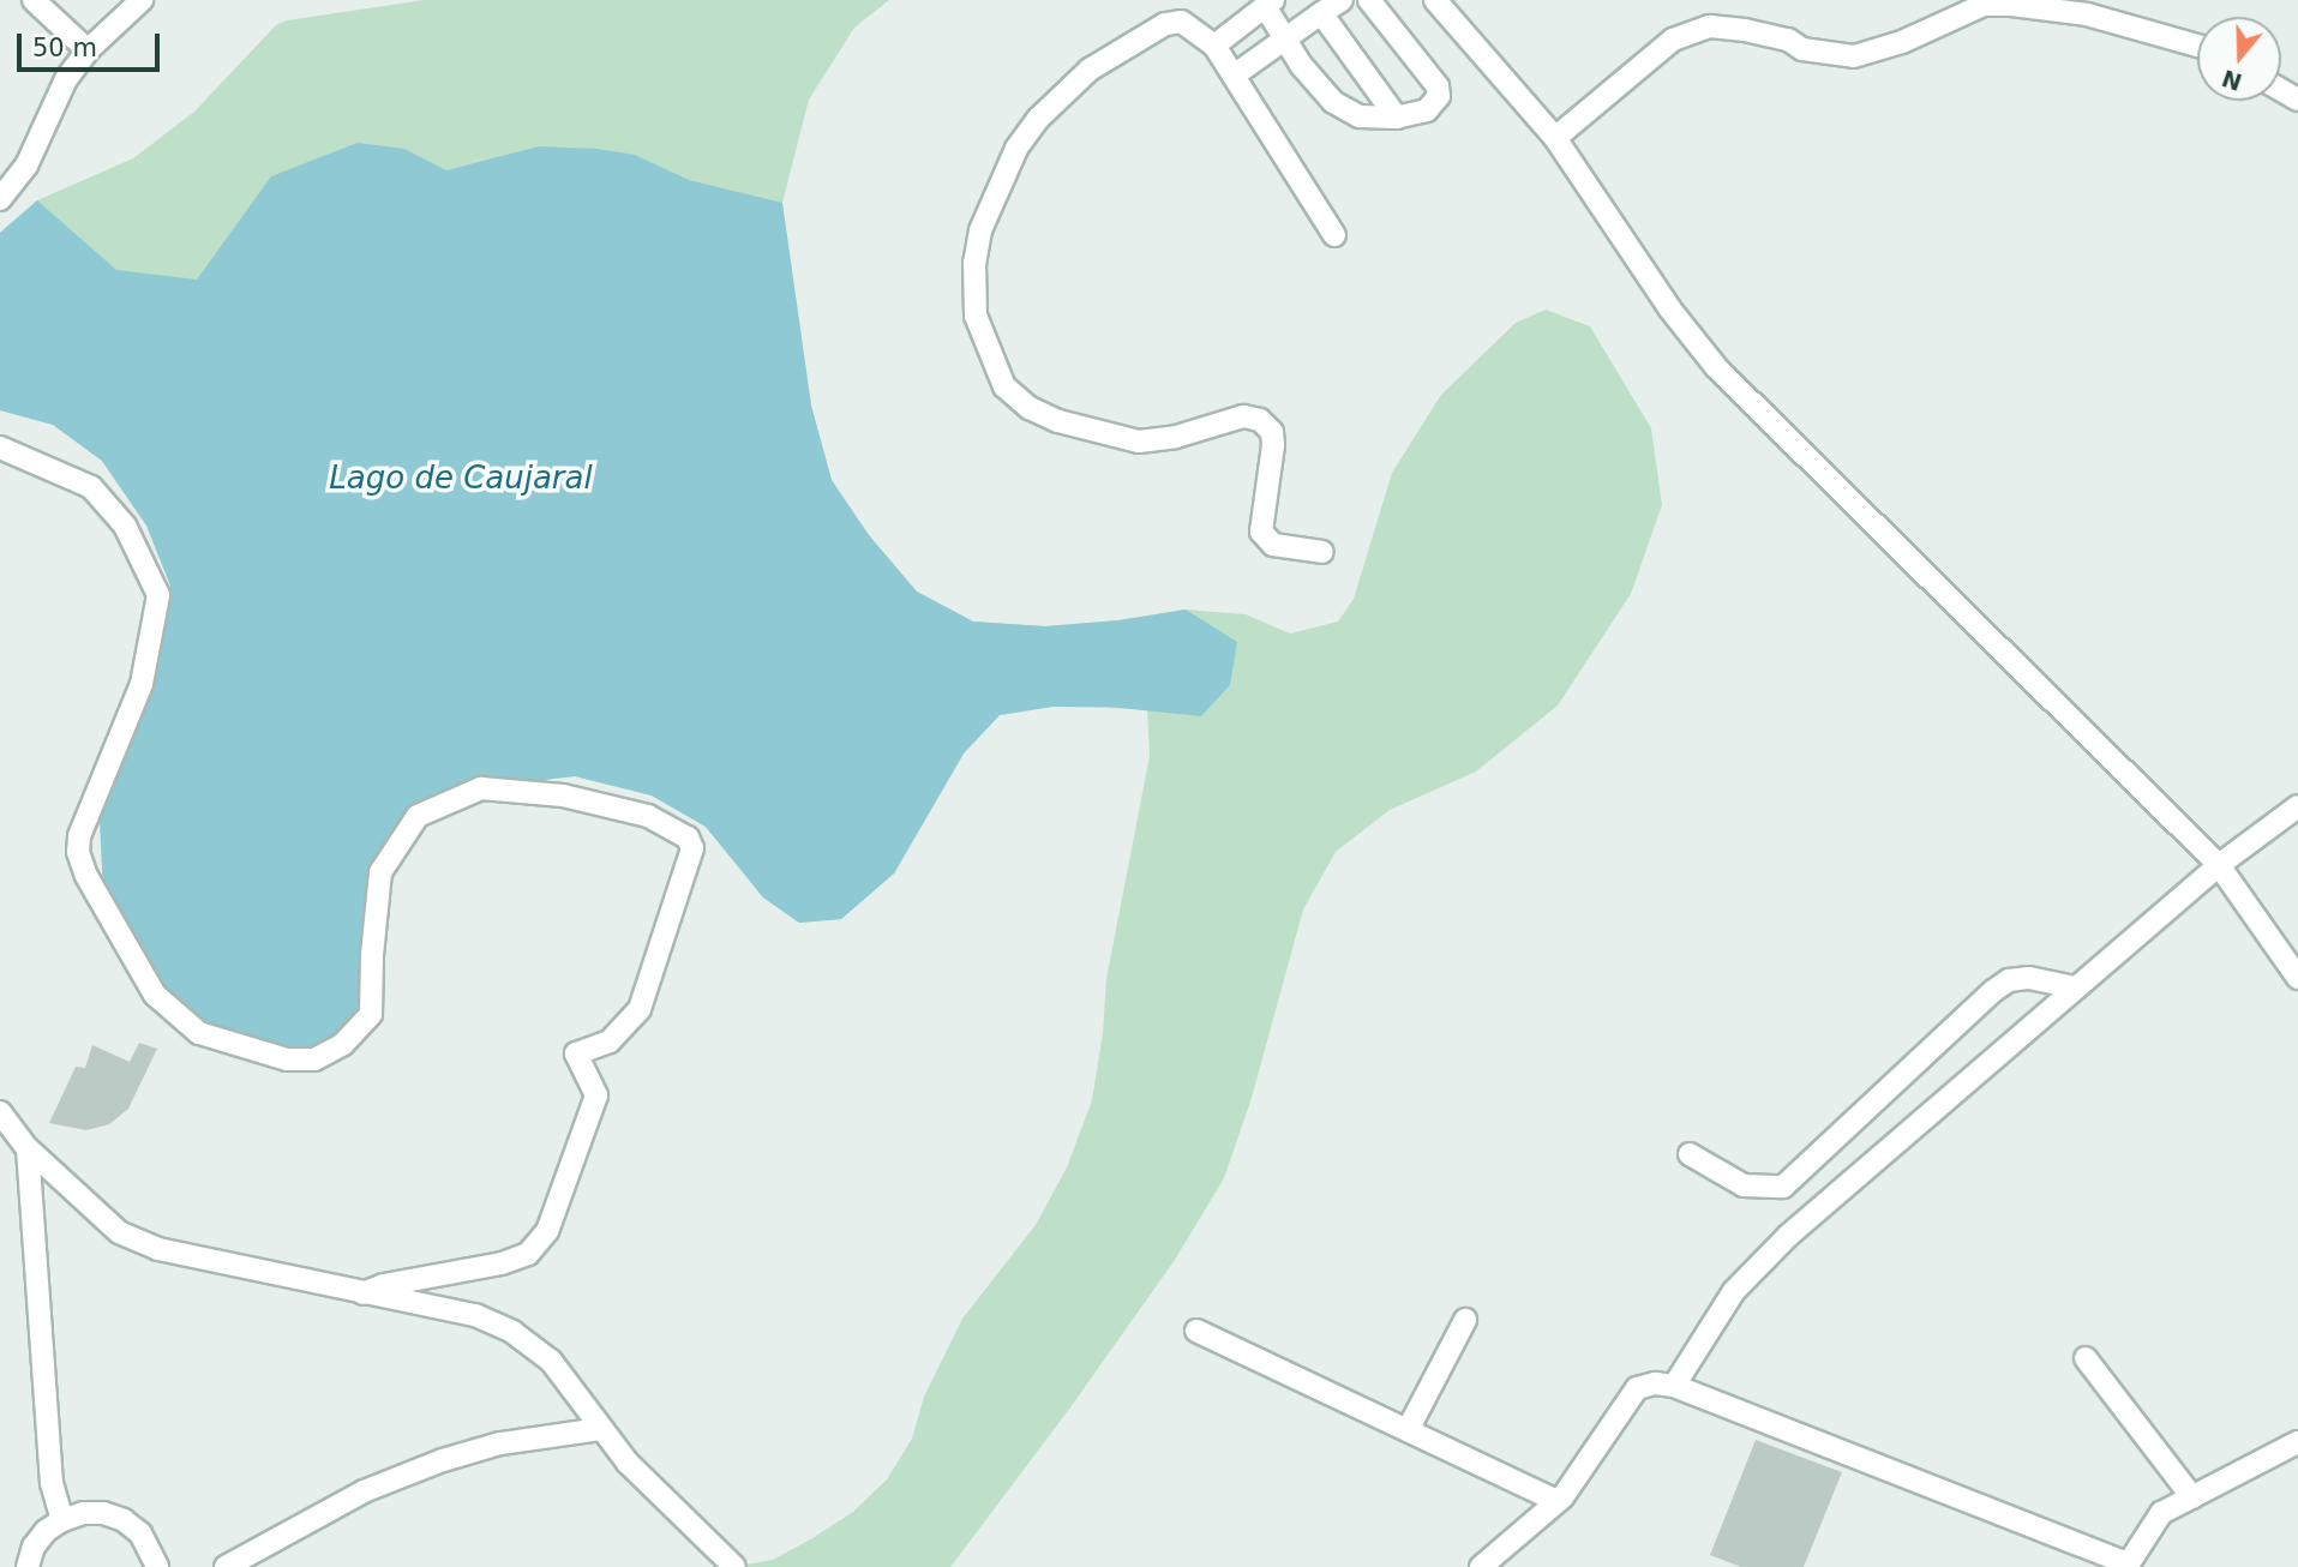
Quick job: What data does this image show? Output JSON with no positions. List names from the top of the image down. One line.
{"water":["Lago de Caujaral"],"scale_bar":"50 m","north":"bottom"}
